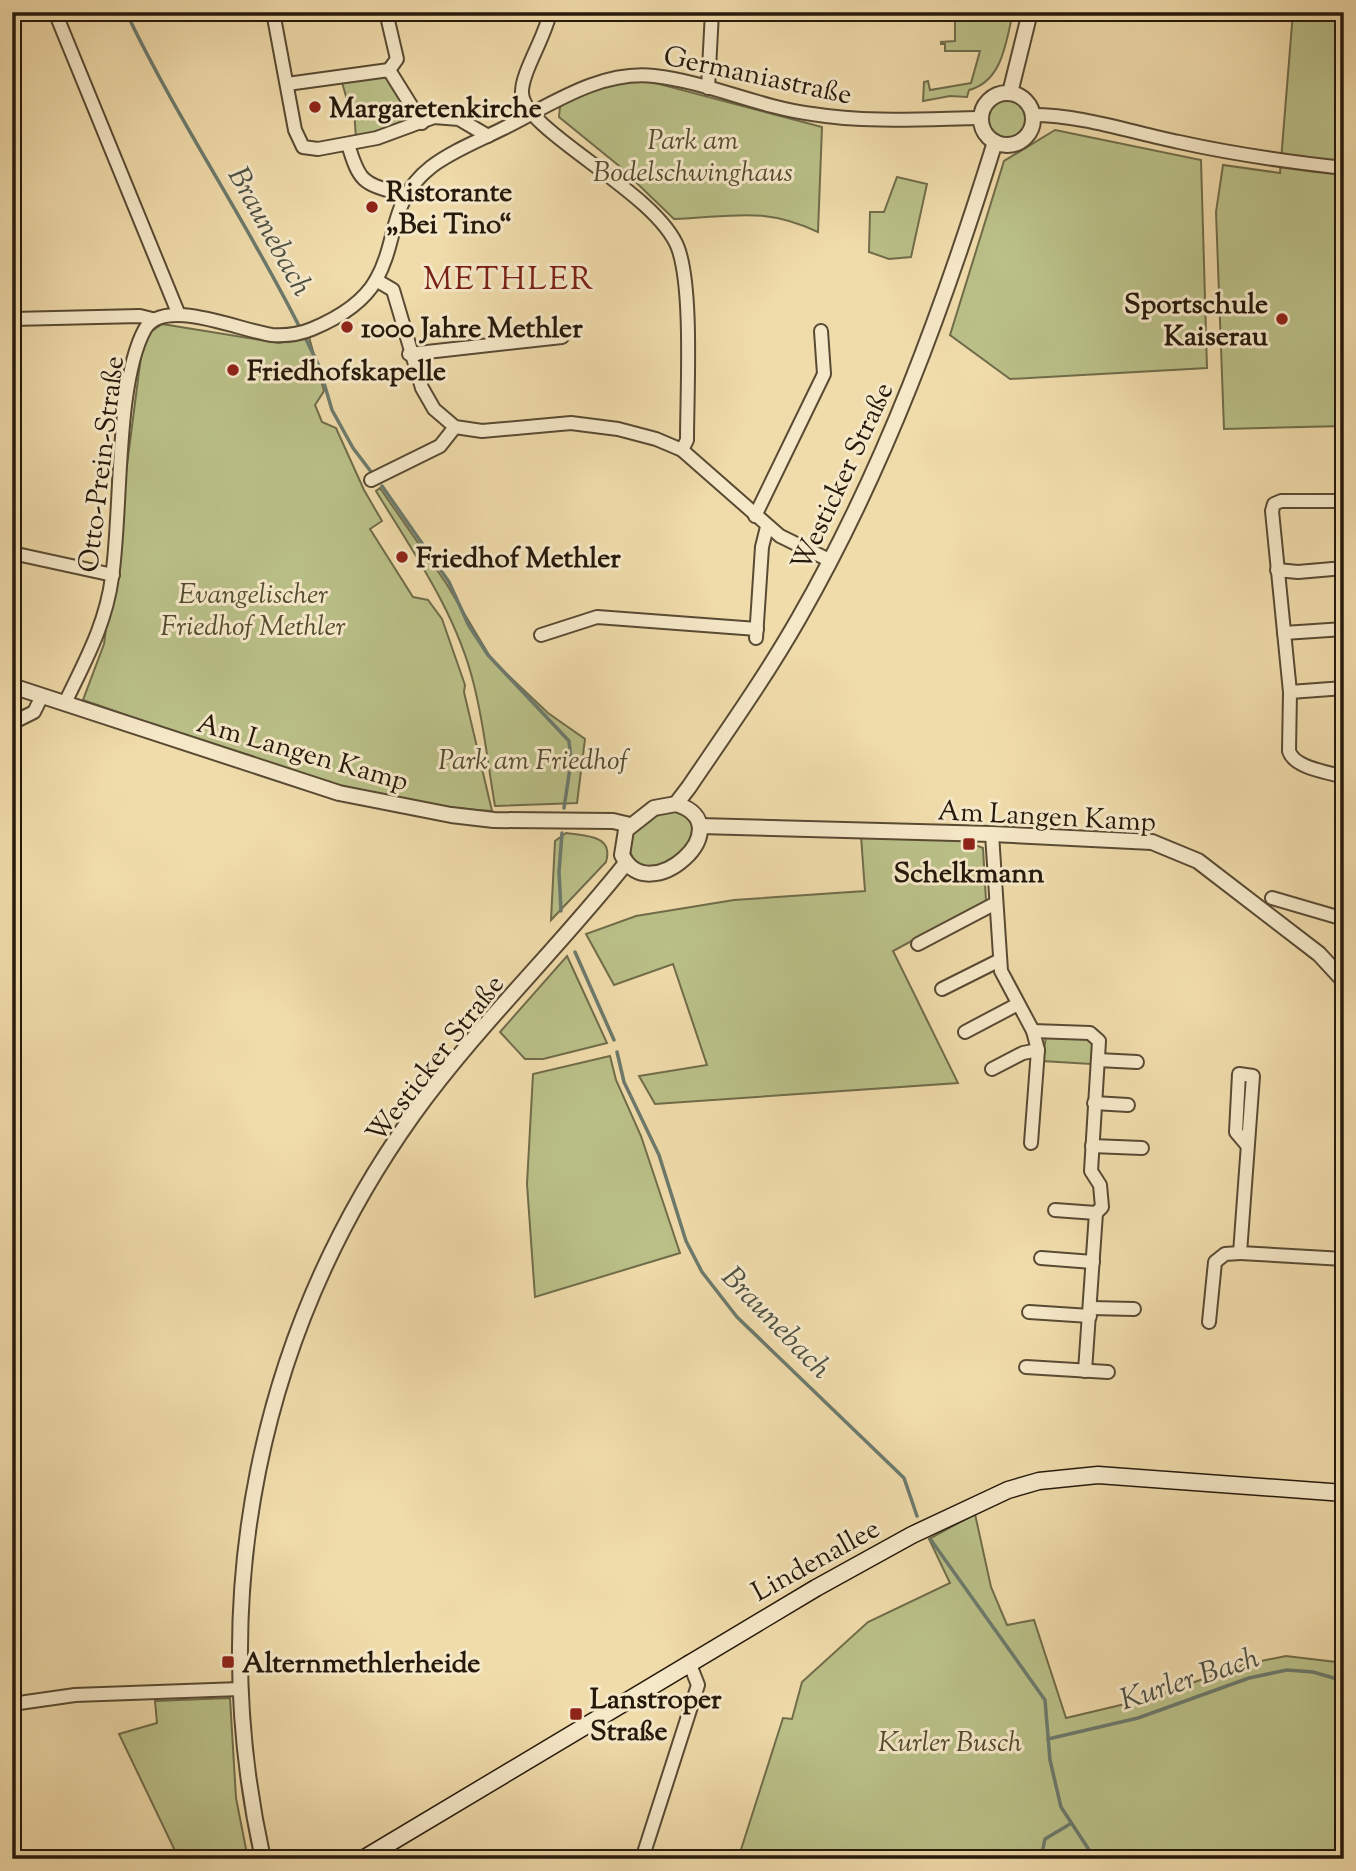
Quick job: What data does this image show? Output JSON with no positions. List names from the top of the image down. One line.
{"streets":{"main road":["Lindenallee"],"street":["Germaniastraße","Otto-Prein-Straße","Westicker Straße","Am Langen Kamp"]},"crossings":[["Germaniastraße","Westicker Straße"],["Otto-Prein-Straße","Am Langen Kamp"],["Westicker Straße","Am Langen Kamp"]],"districts":["METHLER"],"water":["Braunebach","Kurler Bach"],"parks":["Park am Bodelschwinghaus","Evangelischer Friedhof Methler","Park am Friedhof","Kurler Busch"],"places":{"other":["Margaretenkirche","Ristorante „Bei Tino“","Sportschule Kaiserau","1000 Jahre Methler","Friedhofskapelle","Friedhof Methler"],"transit":["Schelkmann","Alternmethlerheide","Lanstroper Straße"]}}
